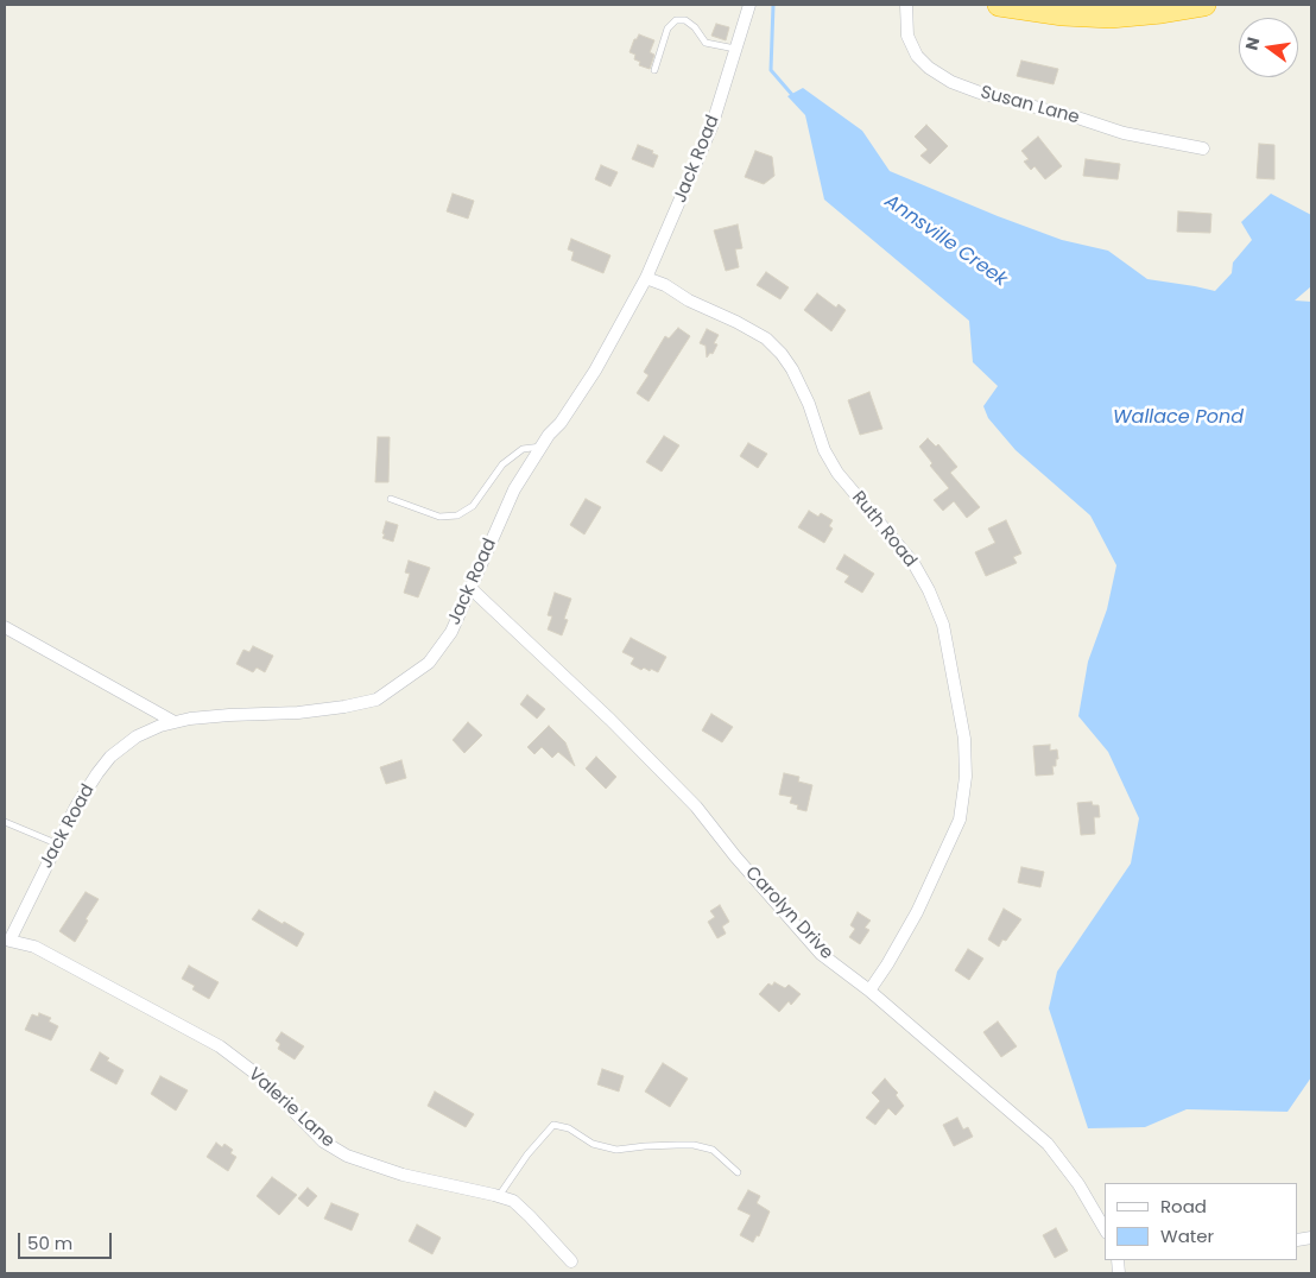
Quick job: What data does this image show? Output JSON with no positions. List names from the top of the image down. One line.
{"streets":{"street":["Susan Lane","Jack Road","Ruth Road","Carolyn Drive","Valerie Lane"]},"crossings":[["Jack Road","Ruth Road"],["Jack Road","Carolyn Drive"],["Jack Road","Valerie Lane"],["Ruth Road","Carolyn Drive"]],"water":["Annsville Creek","Wallace Pond"],"legend":["Road","Water"],"scale_bar":"50 m","north":"left"}
